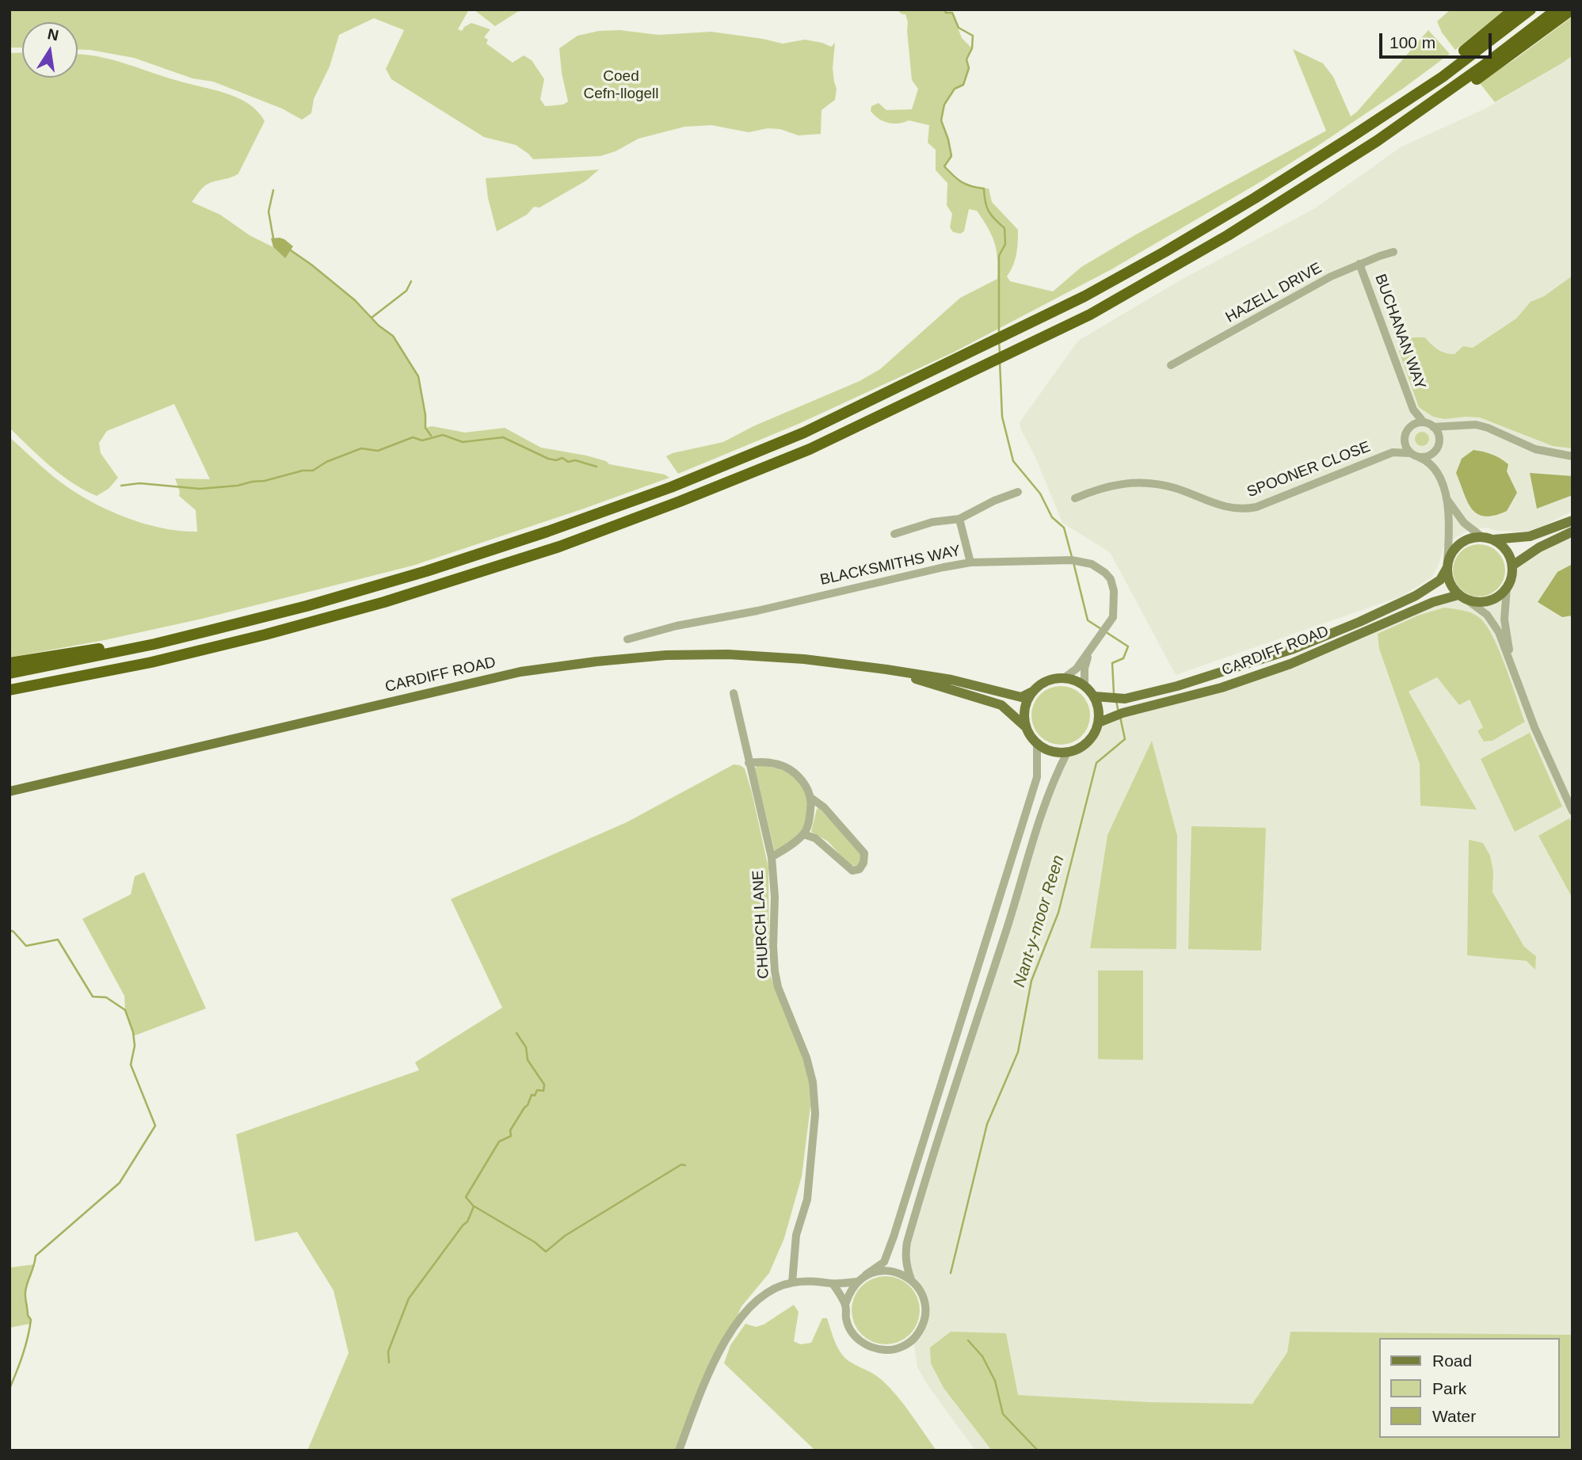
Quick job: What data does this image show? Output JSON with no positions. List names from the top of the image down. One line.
{"streets":{"main road":["CARDIFF ROAD"],"street":["HAZELL DRIVE","BUCHANAN WAY","SPOONER CLOSE","BLACKSMITHS WAY","CHURCH LANE"]},"crossings":[["HAZELL DRIVE","BUCHANAN WAY"],["BUCHANAN WAY","SPOONER CLOSE"],["BLACKSMITHS WAY","CARDIFF ROAD"]],"water":["Nant-y-moor Reen"],"parks":["Coed Cefn-llogell"],"legend":["Road","Park","Water"],"scale_bar":"100 m","north":"top"}
